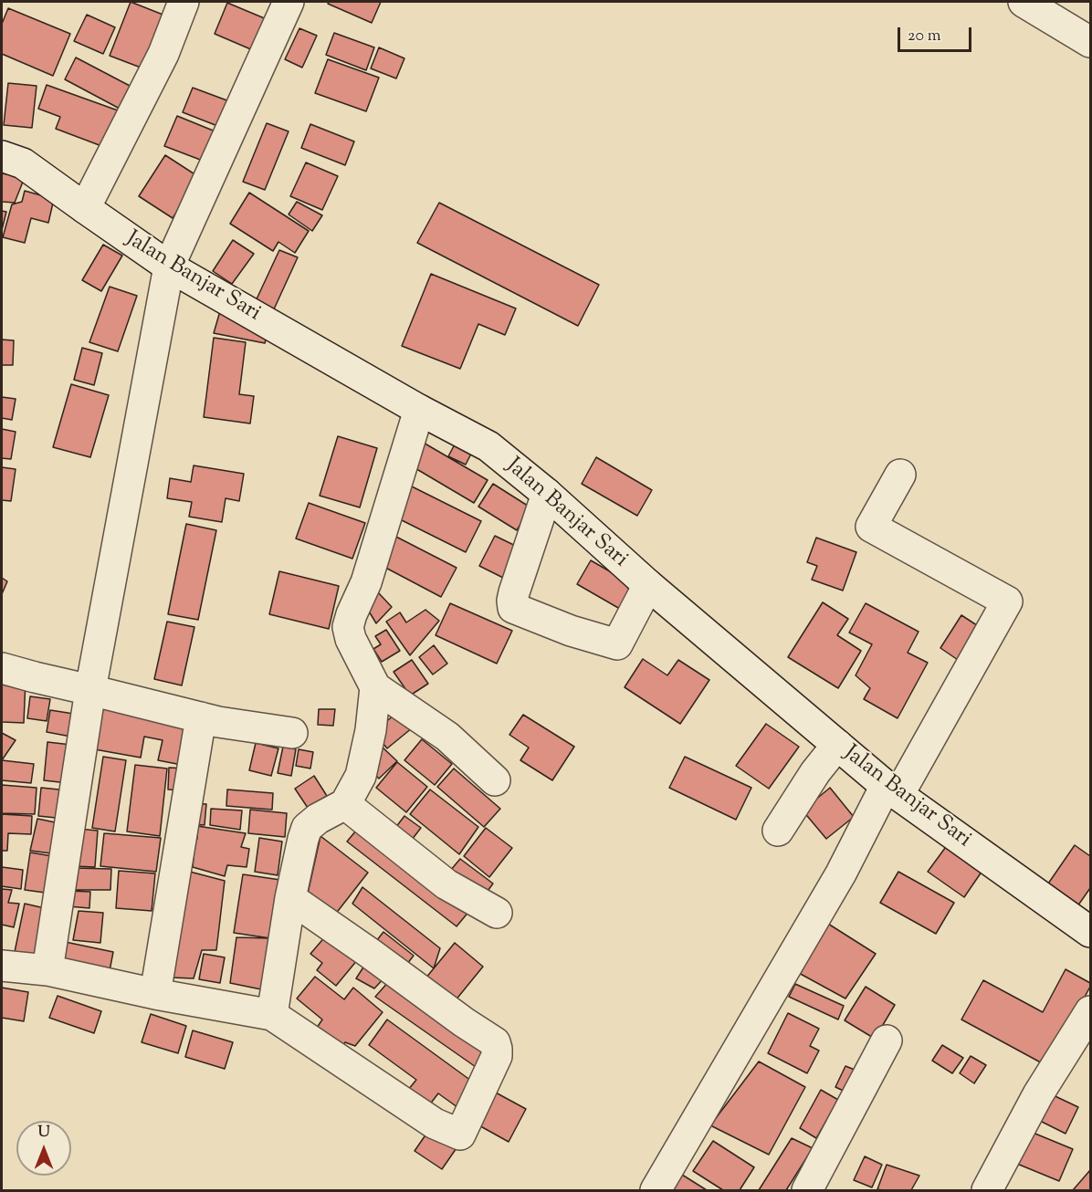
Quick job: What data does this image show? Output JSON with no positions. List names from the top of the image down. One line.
{"streets":{"street":["Jalan Banjar Sari"]},"scale_bar":"20 m","north":"top"}
